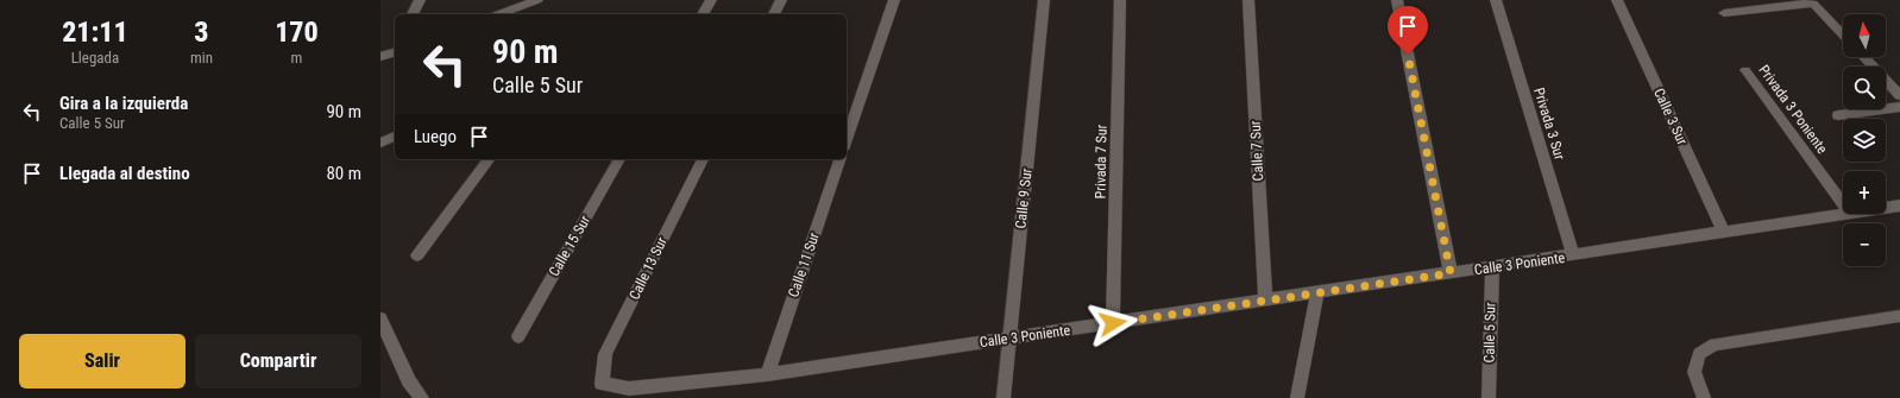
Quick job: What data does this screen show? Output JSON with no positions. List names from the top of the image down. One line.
{"streets":{"street":["Privada 3 Poniente","Calle 3 Sur","Privada 3 Sur","Calle 7 Sur","Privada 7 Sur","Calle 9 Sur","Calle 15 Sur","Calle 3 Poniente","Calle 11 Sur","Calle 13 Sur","Calle 5 Sur"]},"crossings":[["Calle 3 Sur","Calle 3 Poniente"],["Privada 3 Sur","Calle 3 Poniente"],["Calle 7 Sur","Calle 3 Poniente"],["Privada 7 Sur","Calle 3 Poniente"],["Calle 9 Sur","Calle 3 Poniente"],["Calle 3 Poniente","Calle 11 Sur"],["Calle 3 Poniente","Calle 13 Sur"],["Calle 3 Poniente","Calle 5 Sur"]],"north":"top","page":{"eta":["21:11","Llegada","3","min","170","m"],"map_buttons":["+","−"],"turn":["90 m","Calle 5 Sur"],"list":[{"name":"Gira a la izquierda","note":"Calle 5 Sur","value":"90 m"},{"name":"Llegada al destino","value":"80 m"}],"then":"Luego","buttons":["Salir","Compartir"]}}
